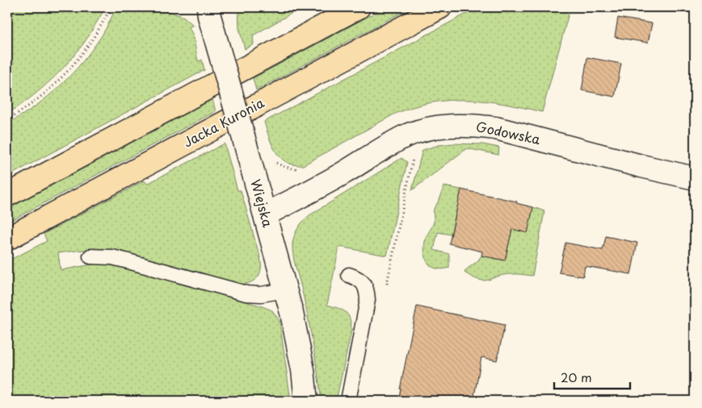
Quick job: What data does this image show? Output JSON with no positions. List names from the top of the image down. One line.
{"streets":{"main road":["Jacka Kuronia"],"street":["Godowska","Wiejska"]},"crossings":[["Godowska","Wiejska"]],"scale_bar":"20 m"}
